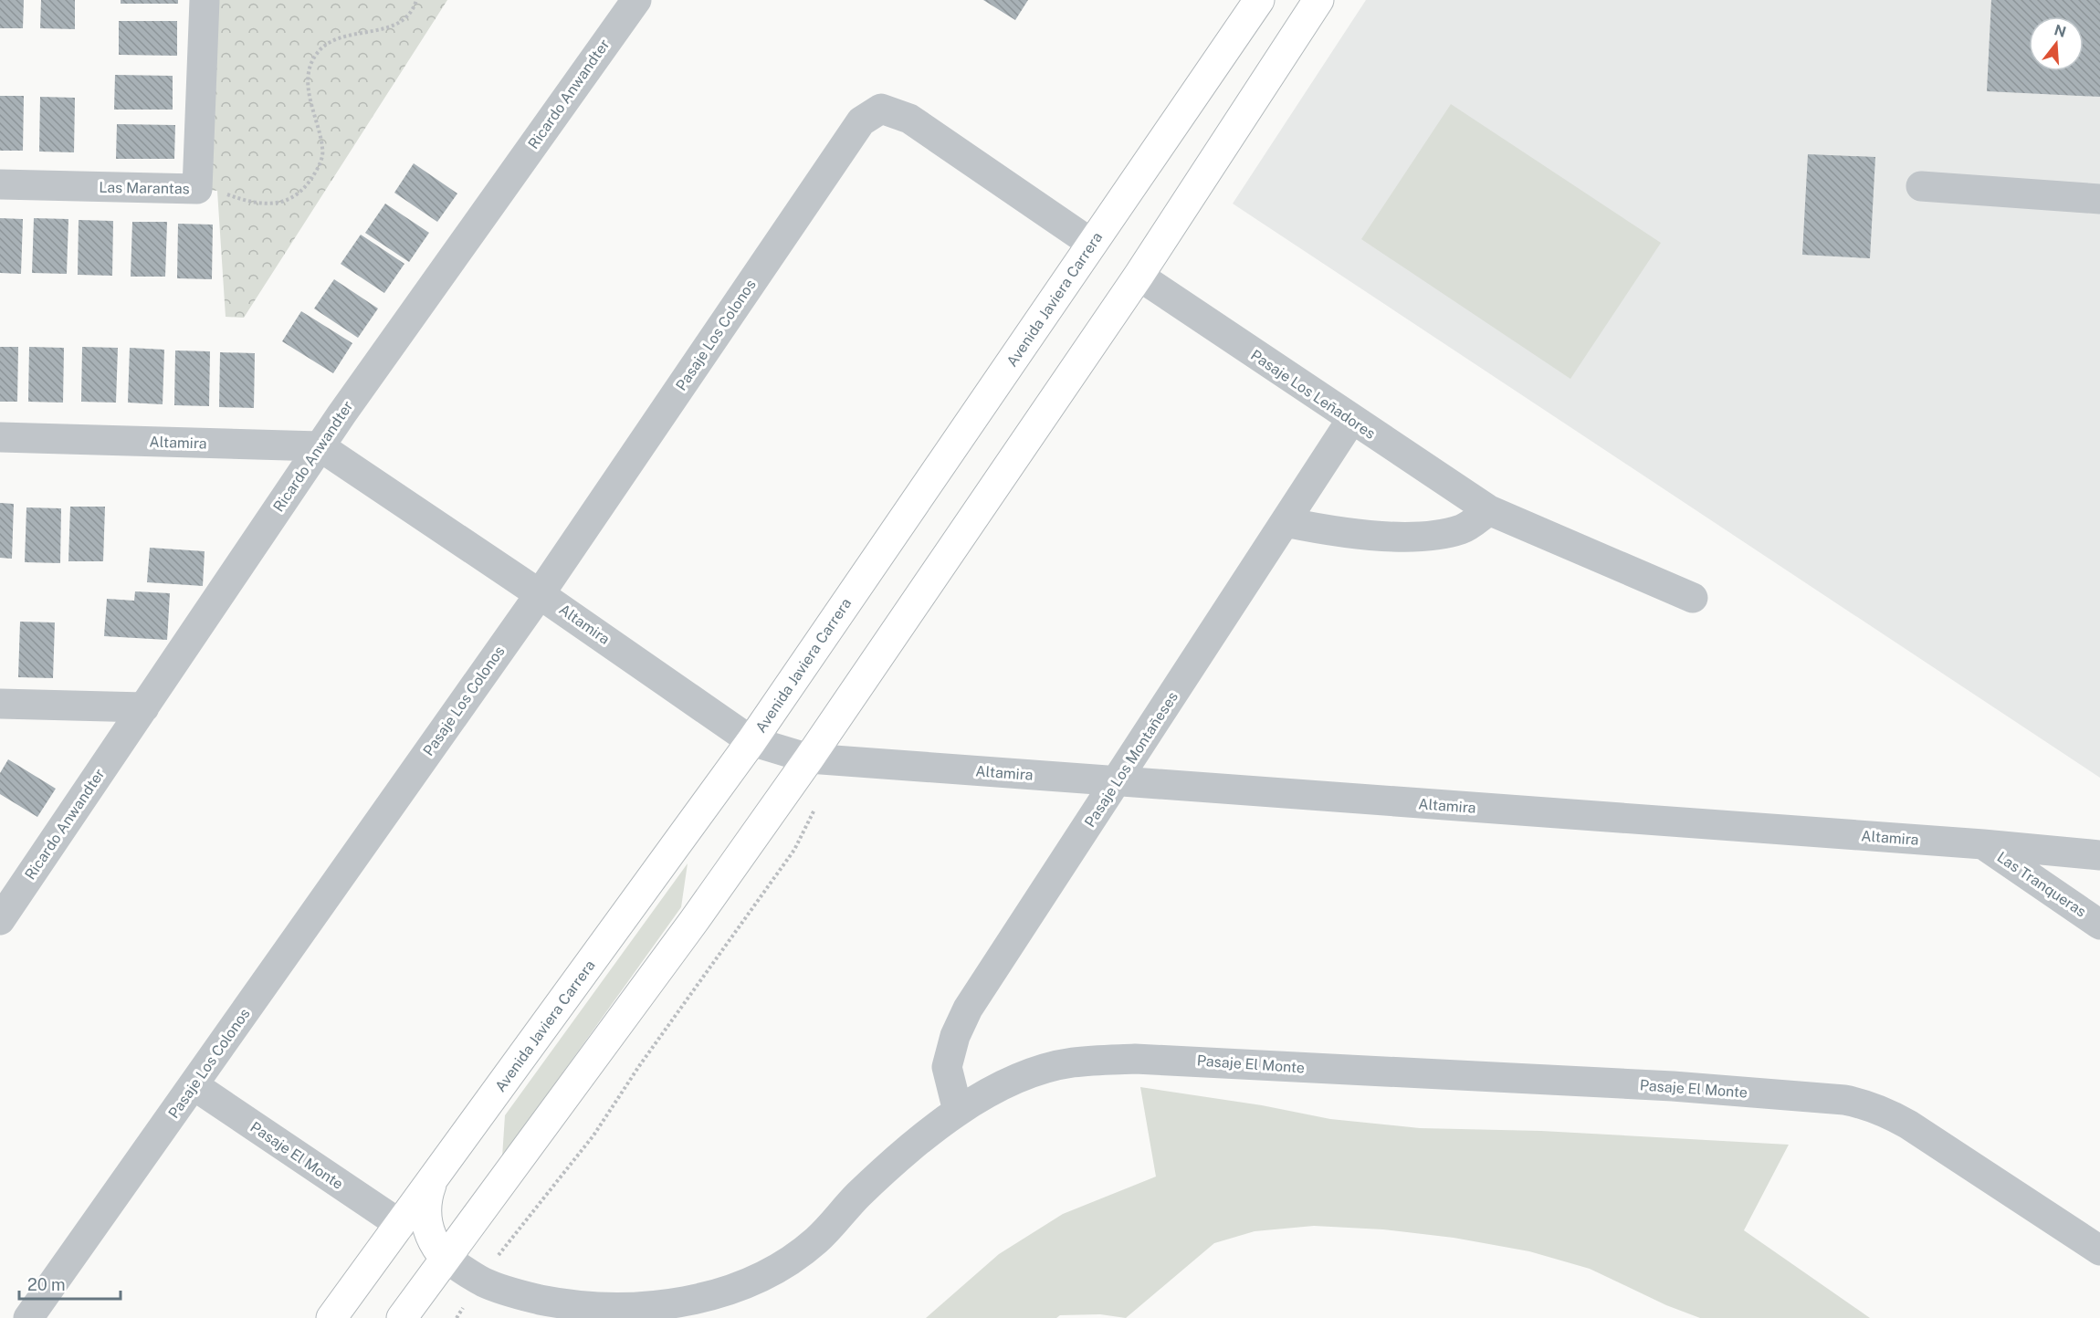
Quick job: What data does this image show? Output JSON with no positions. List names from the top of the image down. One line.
{"streets":{"main road":["Avenida Javiera Carrera"],"street":["Ricardo Anwandter","Las Marantas","Pasaje Los Colonos","Pasaje Los Leñadores","Altamira","Pasaje Los Montañeses","Las Tranqueras","Pasaje El Monte"]},"crossings":[["Ricardo Anwandter","Altamira"],["Avenida Javiera Carrera","Pasaje Los Colonos"],["Avenida Javiera Carrera","Altamira"],["Avenida Javiera Carrera","Pasaje El Monte"],["Pasaje Los Colonos","Altamira"],["Pasaje Los Colonos","Pasaje El Monte"],["Pasaje Los Leñadores","Pasaje Los Montañeses"],["Altamira","Pasaje Los Montañeses"],["Altamira","Las Tranqueras"],["Pasaje Los Montañeses","Pasaje El Monte"]],"scale_bar":"20 m","north":"top"}
